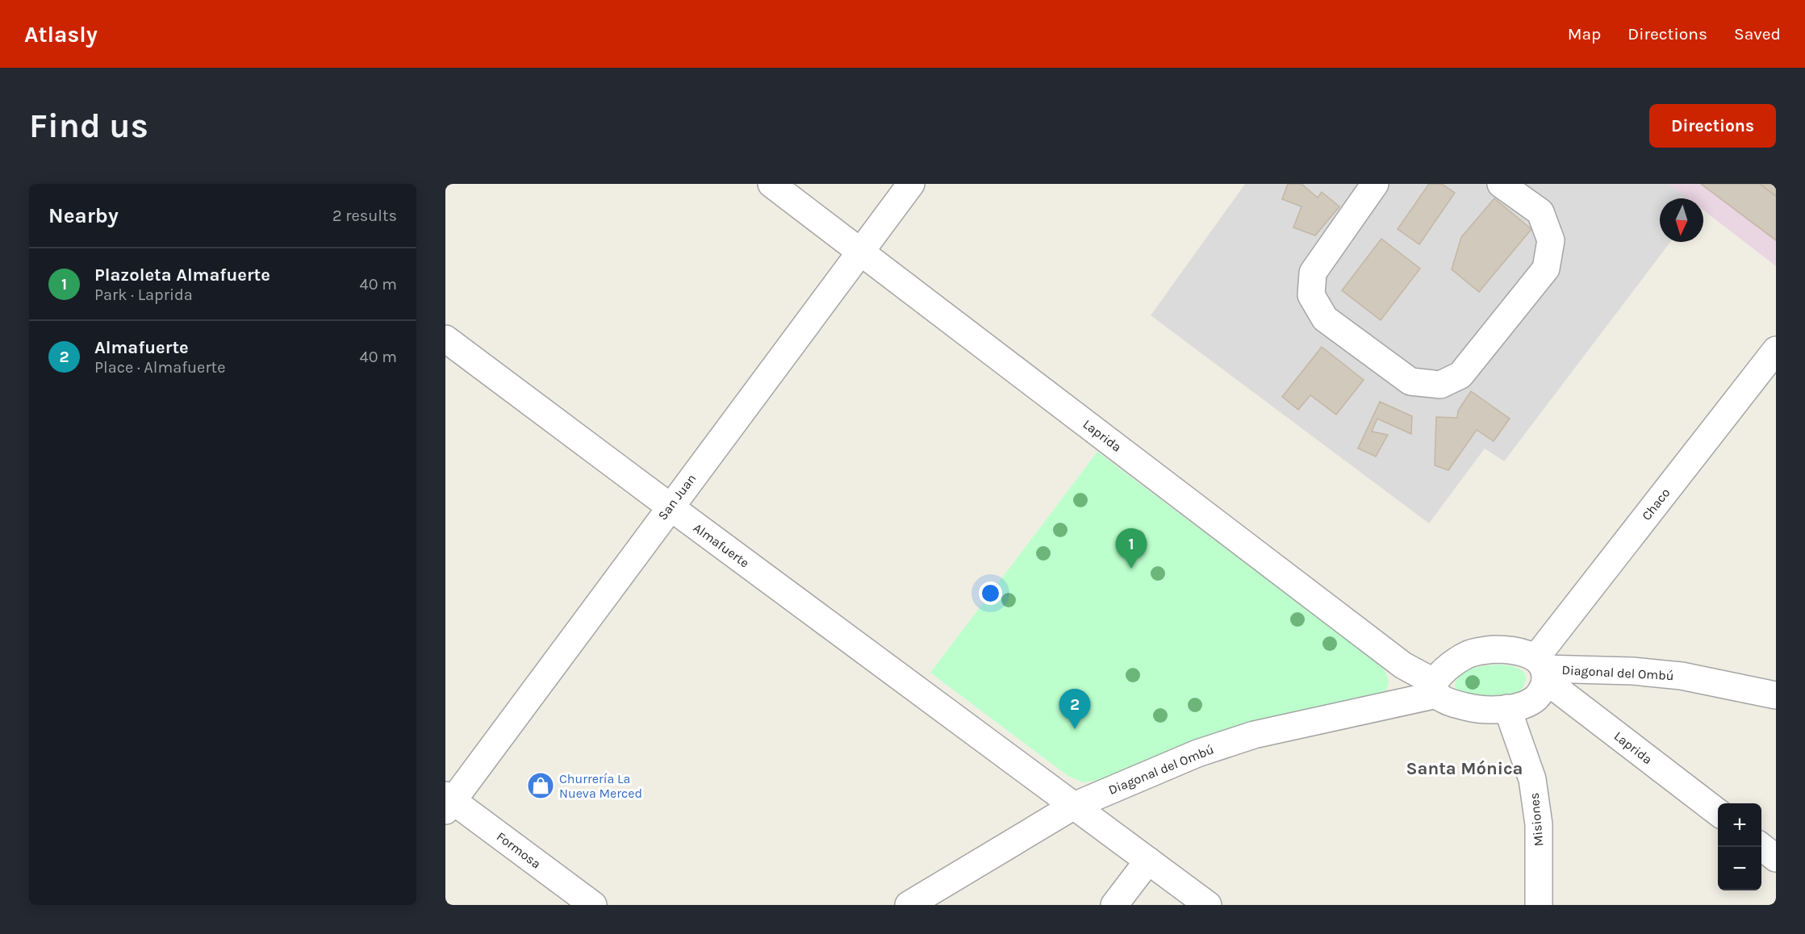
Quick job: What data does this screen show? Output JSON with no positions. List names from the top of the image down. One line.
{"streets":{"street":["Laprida","San Juan","Chaco","Almafuerte","Diagonal del Ombú","Misiones","Formosa"]},"crossings":[["Laprida","San Juan"],["Laprida","Chaco"],["Laprida","Diagonal del Ombú"],["San Juan","Almafuerte"],["San Juan","Formosa"],["Chaco","Diagonal del Ombú"],["Almafuerte","Diagonal del Ombú"],["Diagonal del Ombú","Misiones"]],"districts":["Santa Mónica"],"places":{"shop":["Churrería La Nueva Merced"]},"north":"bottom","page":{"header":"Atlasly","nav":["Map","Directions","Saved"],"buttons":"Directions","title":"Find us","heading":["Nearby","2 results"],"list":[{"mark":"1","name":"Plazoleta Almafuerte","note":"Park · Laprida","value":"40 m"},{"mark":"2","name":"Almafuerte","note":"Place · Almafuerte","value":"40 m"}],"pins":["1","2"],"map_buttons":["+","−"]}}
